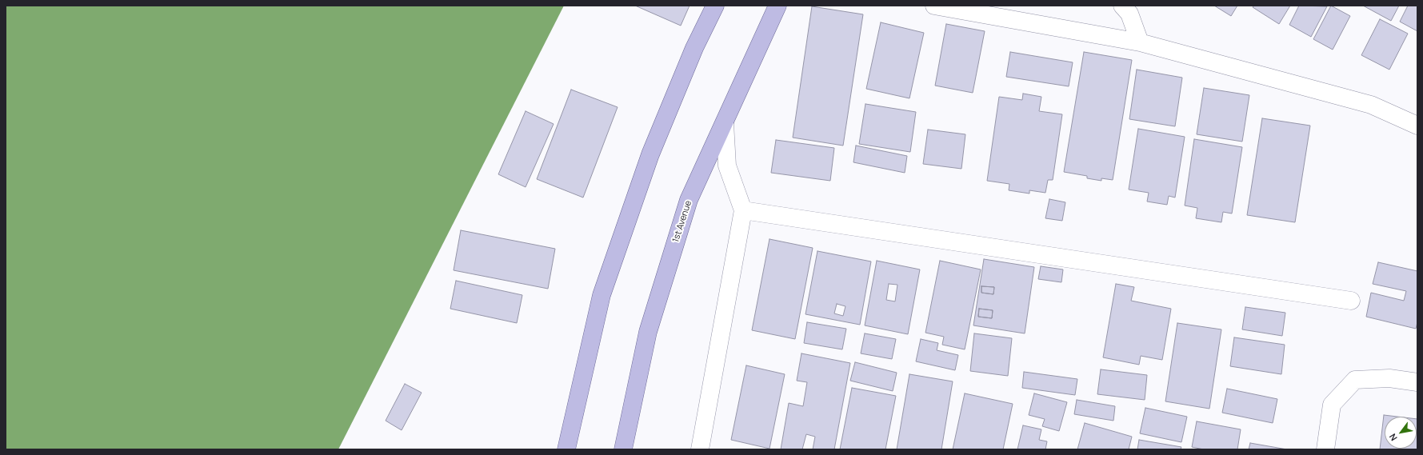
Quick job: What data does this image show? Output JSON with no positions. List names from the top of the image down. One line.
{"streets":{"main road":["1st Avenue"]},"north":"bottom left"}
